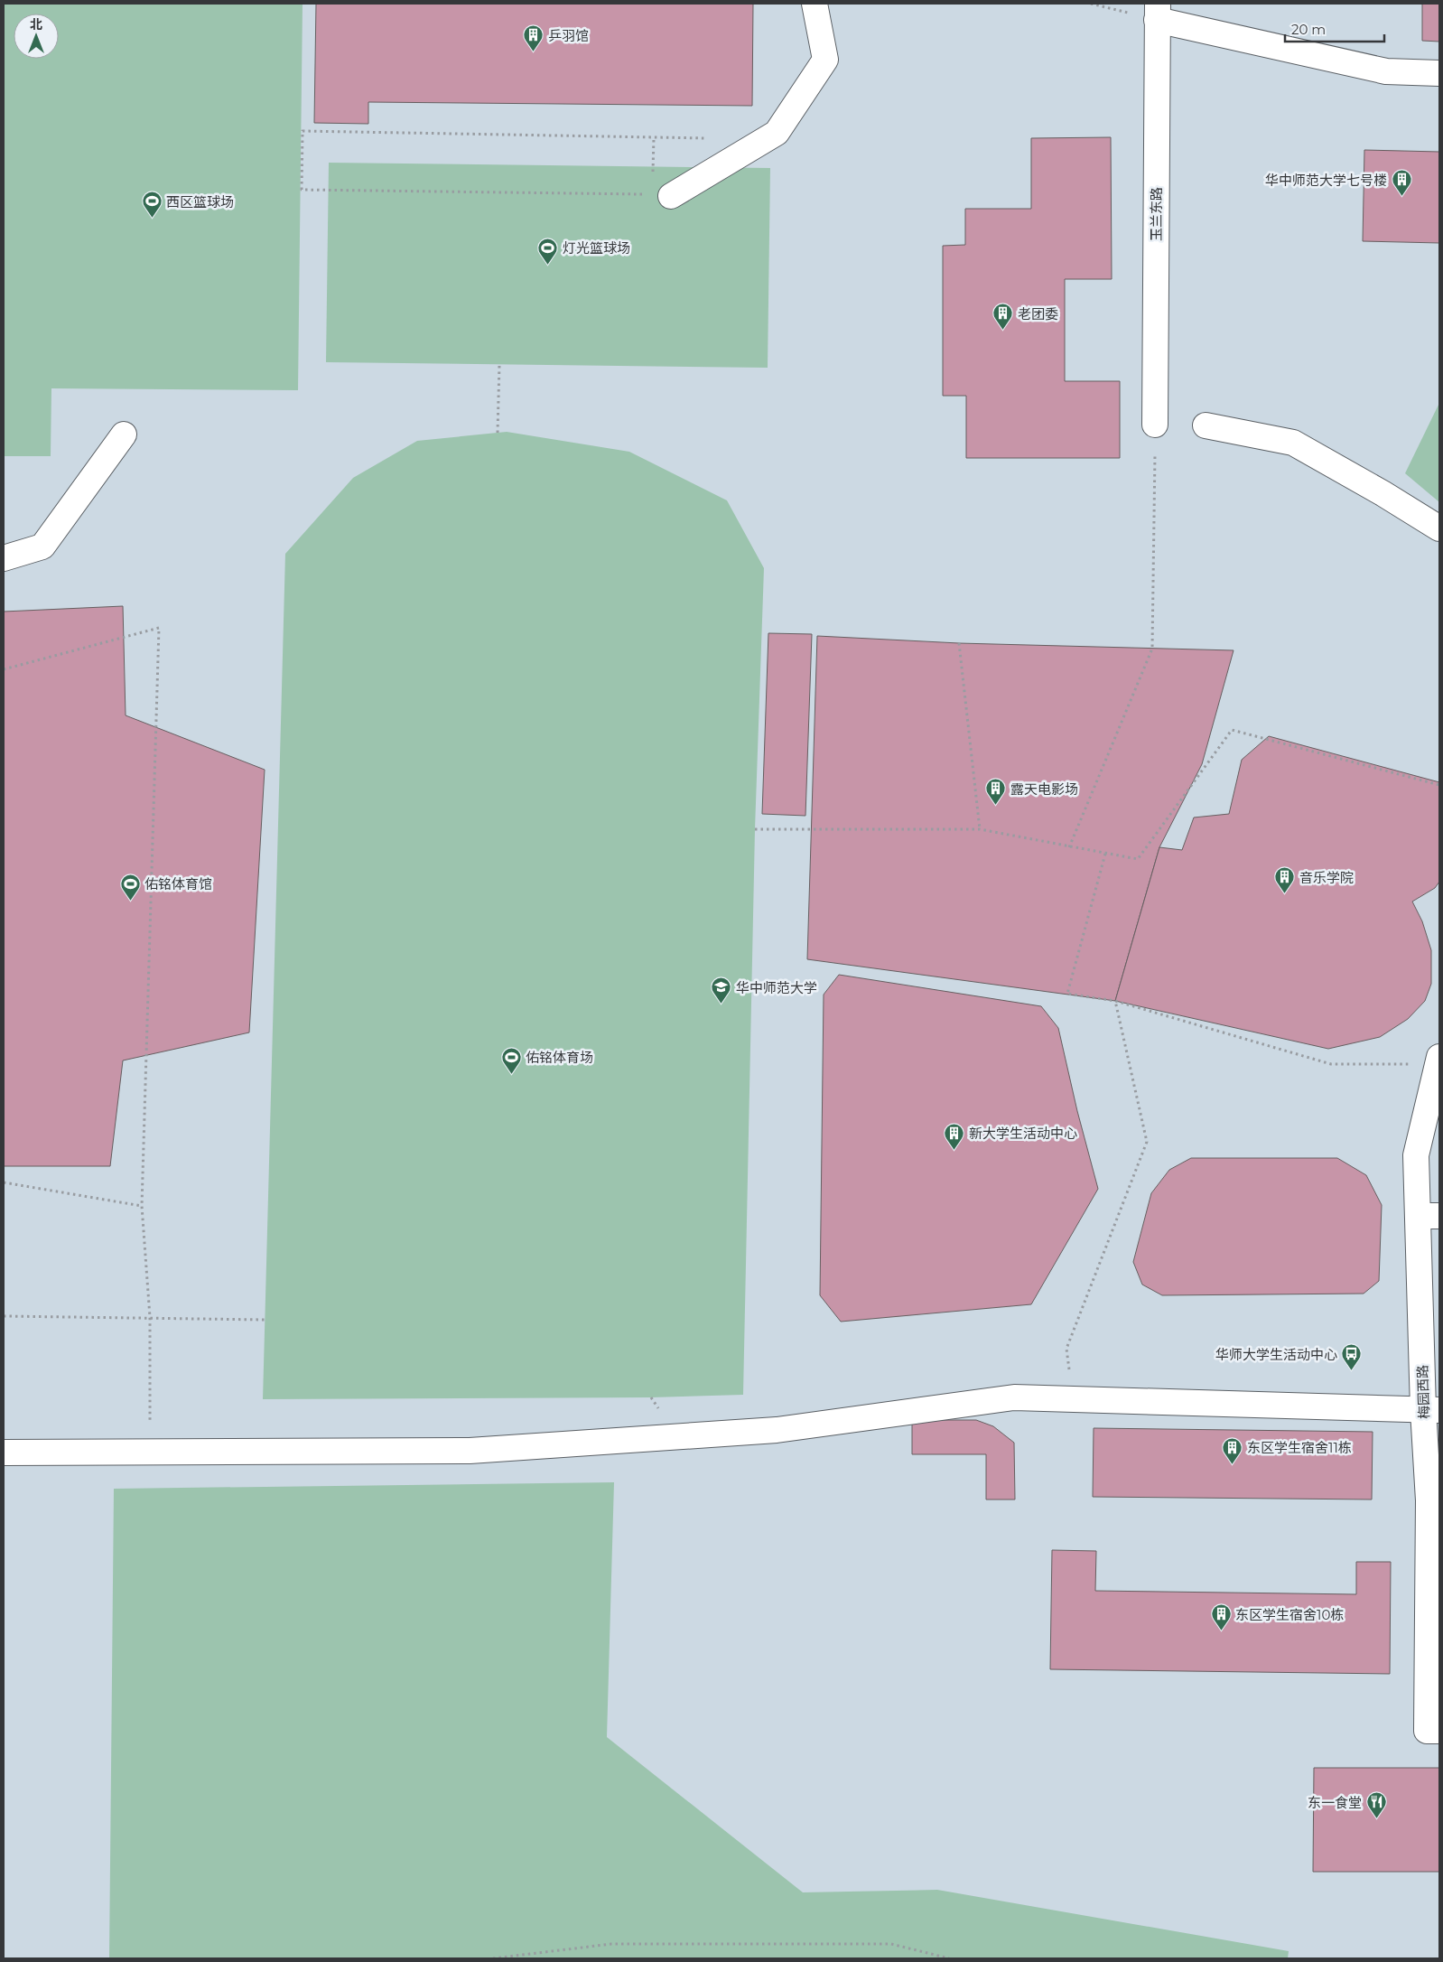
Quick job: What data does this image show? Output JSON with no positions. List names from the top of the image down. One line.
{"streets":{"street":["玉兰东路","梅园西路"]},"places":{"building":["乒羽馆","华中师范大学七号楼","老团委","露天电影场","音乐学院","新大学生活动中心","东区学生宿舍11栋","东区学生宿舍10栋"],"sports":["西区篮球场","灯光篮球场","佑铭体育馆","佑铭体育场"],"school or university":["华中师范大学"],"bus stop":["华师大学生活动中心"],"restaurant":["东一食堂"]},"scale_bar":"20 m","north":"top"}
